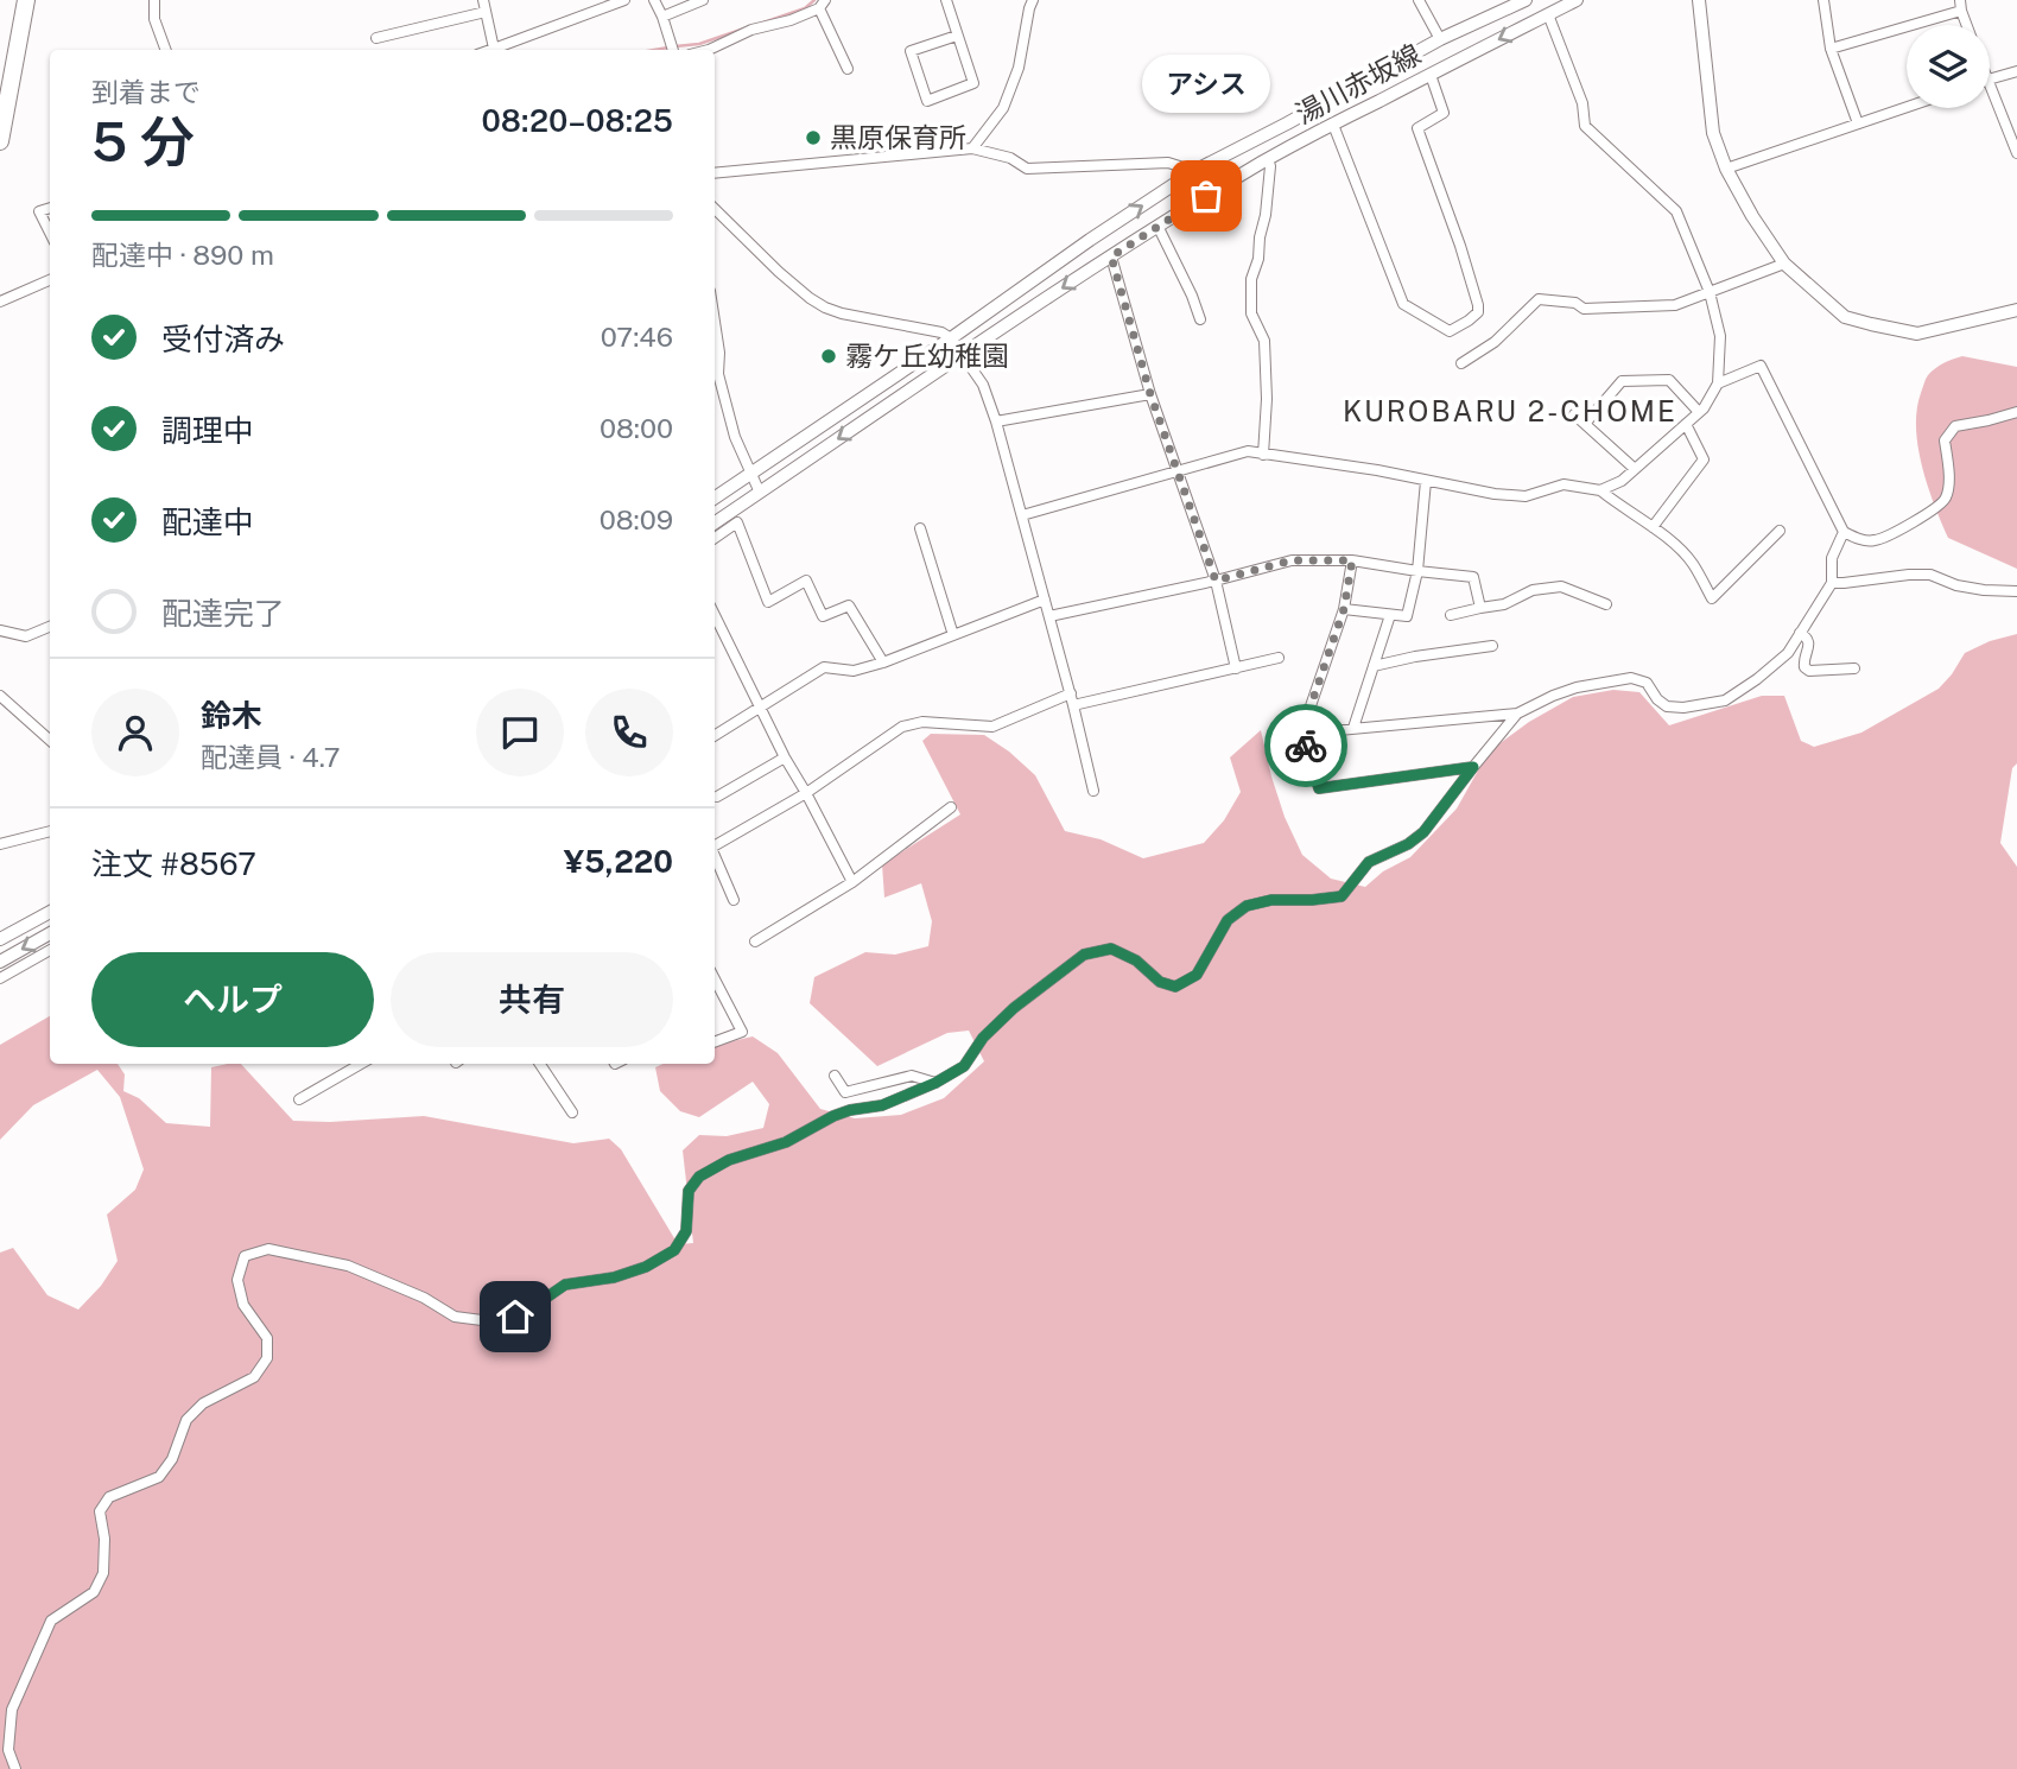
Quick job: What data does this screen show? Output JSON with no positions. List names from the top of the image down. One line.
{"streets":{"main road":["湯川赤坂線"]},"districts":["KUROBARU 2-CHOME"],"places":["黒原保育所","アシス","霧ケ丘幼稚園"],"page":{"heading":["5 分","到着まで","08:20–08:25"],"panel":["鈴木","配達員 · 4.7","注文 #8567","¥5,220"],"bubble":"アシス","bar":"配達中 · 890 m","list":[["受付済み","07:46"],["調理中","08:00"],["配達中","08:09"],"配達完了"],"buttons":["ヘルプ","共有"]}}
